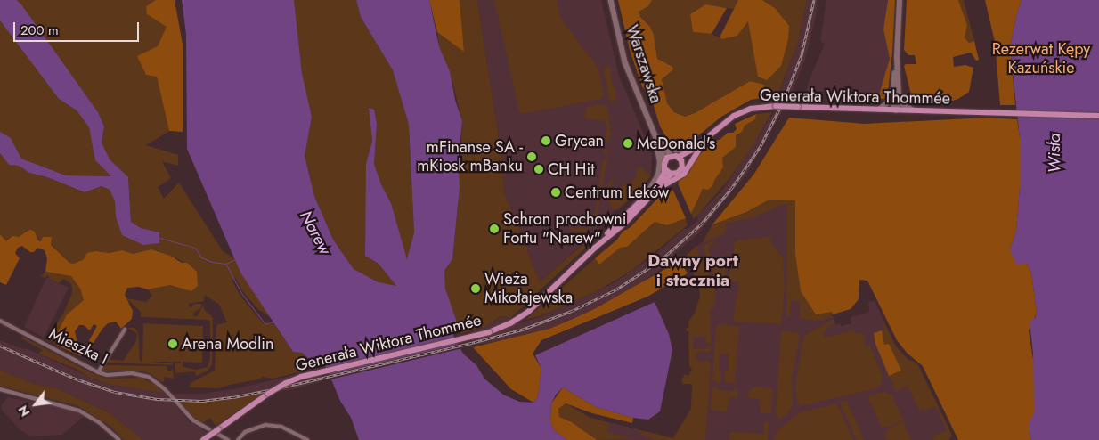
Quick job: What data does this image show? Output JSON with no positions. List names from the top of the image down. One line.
{"streets":{"main road":["Warszawska","Generała Wiktora Thommée"],"street":["Mieszka I"]},"crossings":[["Warszawska","Generała Wiktora Thommée"]],"districts":["Dawny port i stocznia"],"water":["Wisła","Narew"],"parks":["Rezerwat Kępy Kazuńskie"],"places":["Grycan","McDonald's","mFinanse SA - mKiosk mBanku","CH Hit","Centrum Leków","Schron prochowni Fortu \"Narew\"","Wieża Mikołajewska","Arena Modlin"],"scale_bar":"200 m","north":"bottom left"}
